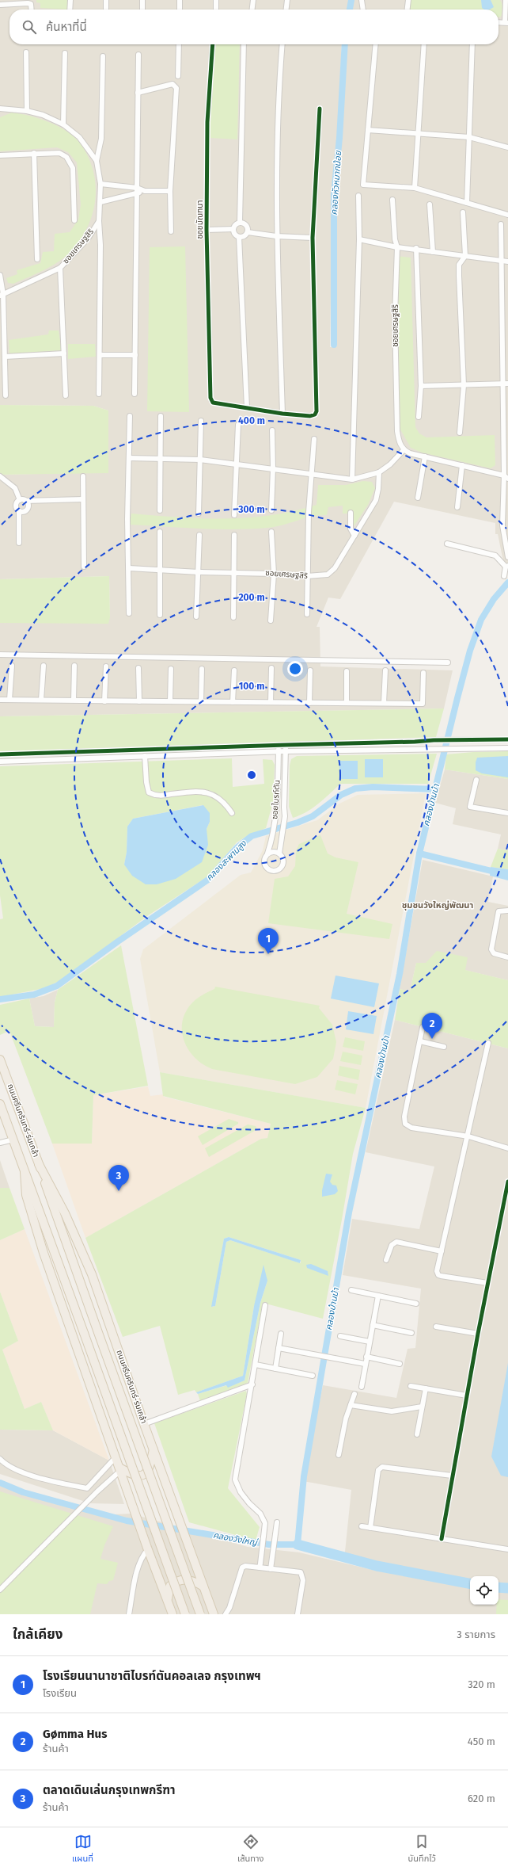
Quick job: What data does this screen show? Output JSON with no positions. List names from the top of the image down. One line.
{"streets":{"main road":["ถนนศรีนครินทร์-ร่มเกล้า"],"street":["ซอยมัณฑนา","ซอยเศรษฐสิริ","ซอยไบรท์ตัน"]},"districts":["ชุมชนวังใหญ่พัฒนา"],"water":["คลองหัวหมากน้อย","คลองบ้านม้า","คลองสะพานสูง","คลองวังใหญ่"],"page":{"search":"ค้นหาที่นี่","pins":["1","2","3"],"heading":["ใกล้เคียง","3 รายการ"],"list":[{"mark":"1","name":"โรงเรียนนานาชาติไบรท์ตันคอลเลจ กรุงเทพฯ","note":"โรงเรียน","value":"320 m"},{"mark":"2","name":"Gømma Hus","note":"ร้านค้า","value":"450 m"},{"mark":"3","name":"ตลาดเดินเล่นกรุงเทพกรีฑา","note":"ร้านค้า","value":"620 m"}],"nav":["แผนที่","เส้นทาง","บันทึกไว้"]},"rings":["400 m","300 m","200 m","100 m"]}
